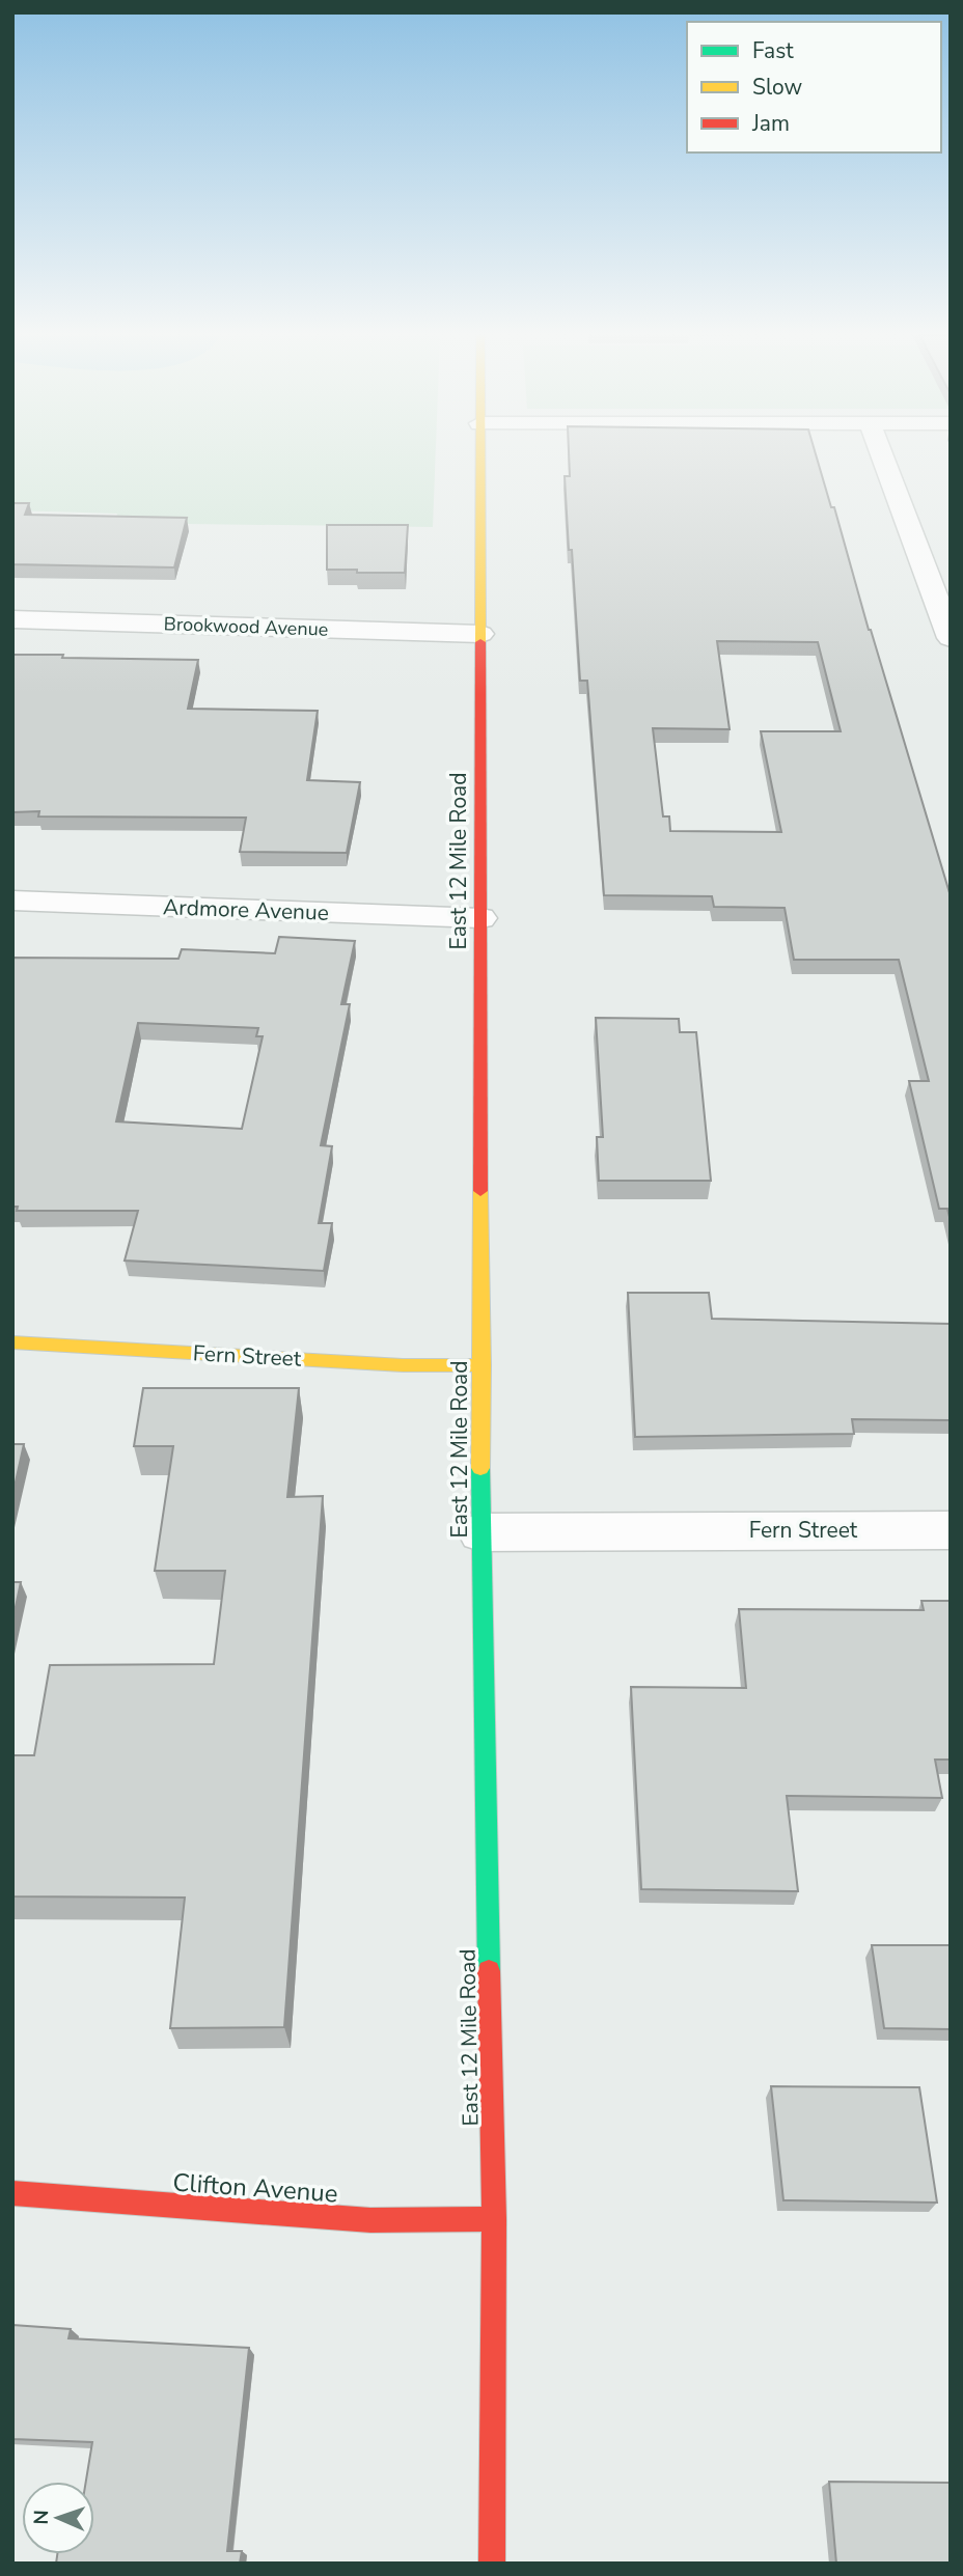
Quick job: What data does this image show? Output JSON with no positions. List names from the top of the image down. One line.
{"streets":{"main road":["East 12 Mile Road","Fern Street","Clifton Avenue"],"street":["Brookwood Avenue","Ardmore Avenue"]},"crossings":[["Brookwood Avenue","East 12 Mile Road"],["East 12 Mile Road","Ardmore Avenue"],["East 12 Mile Road","Fern Street"],["East 12 Mile Road","Clifton Avenue"]],"legend":["Fast","Slow","Jam"],"north":"left"}
